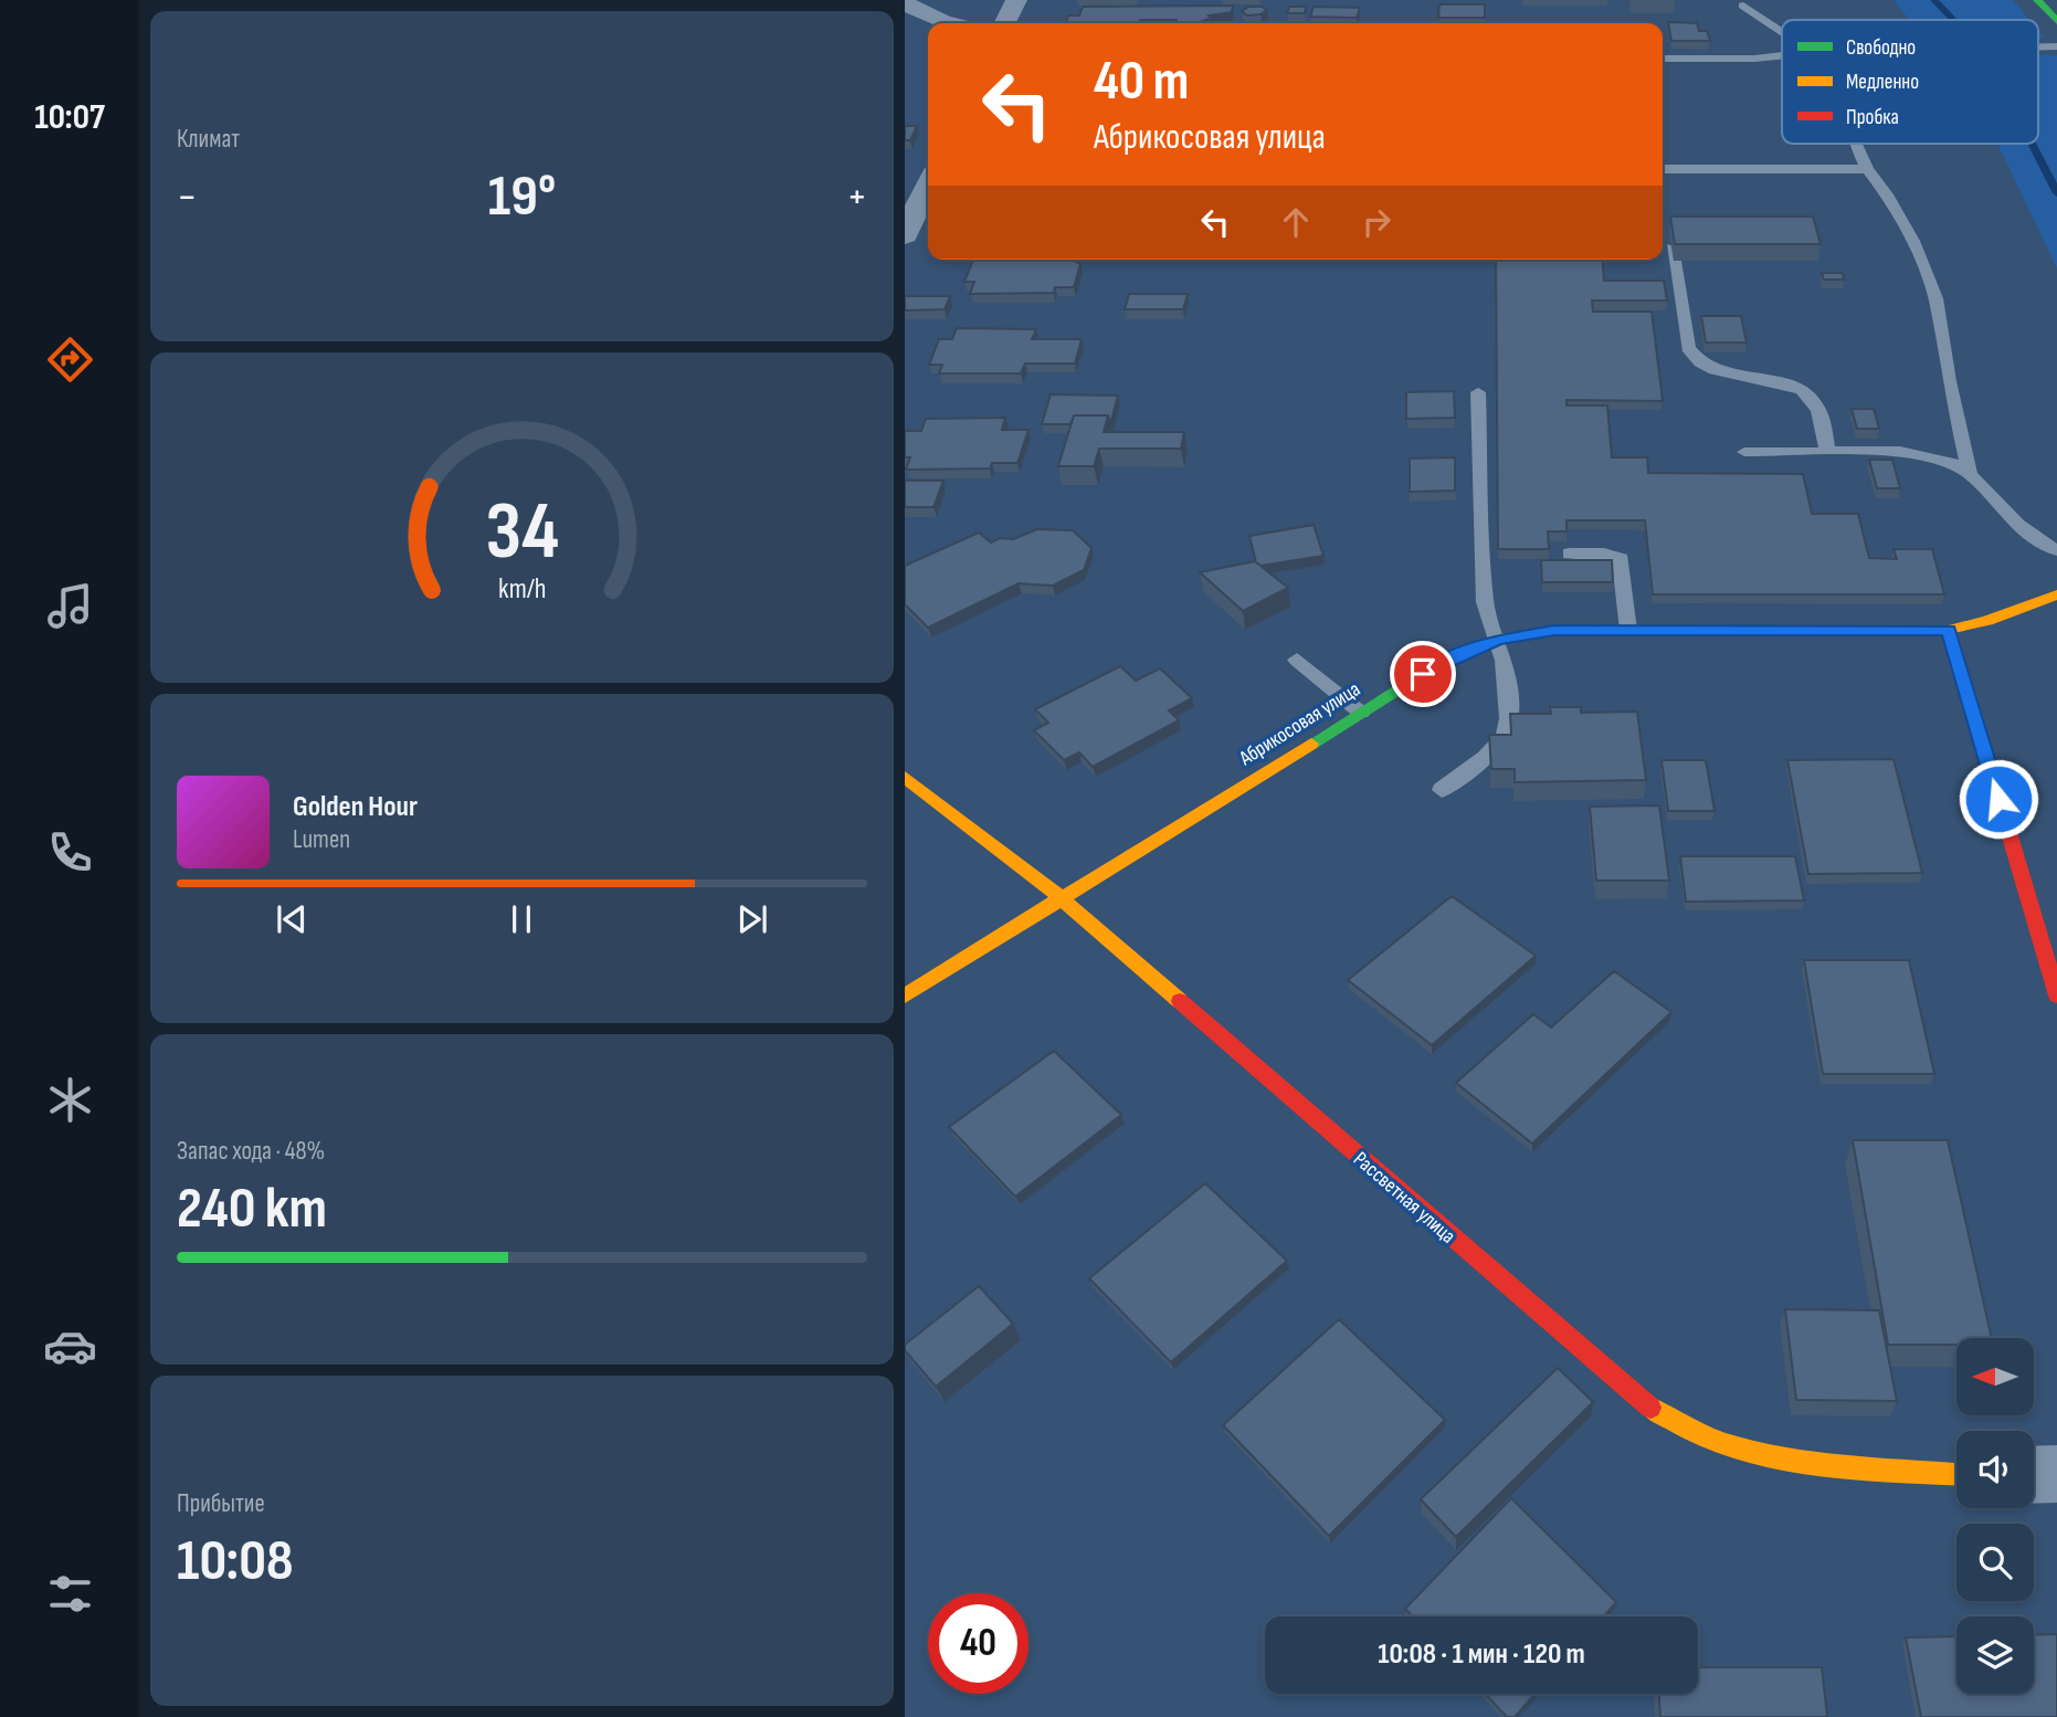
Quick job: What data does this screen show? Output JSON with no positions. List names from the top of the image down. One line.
{"streets":{"street":["Абрикосовая улица","Рассветная улица"]},"crossings":[["Абрикосовая улица","Рассветная улица"]],"legend":["Свободно","Медленно","Пробка"],"north":"left","page":{"tabs":"10:07","tile":["Климат",["Запас хода · 48%","240 km"],["Прибытие","10:08"]],"turn":["40 m","Абрикосовая улица"],"heat":["−","19°","+"],"song":["Golden Hour","Lumen"],"limit":"40","trip":"10:08 · 1 мин · 120 m","gauge":["34","km/h"]}}
